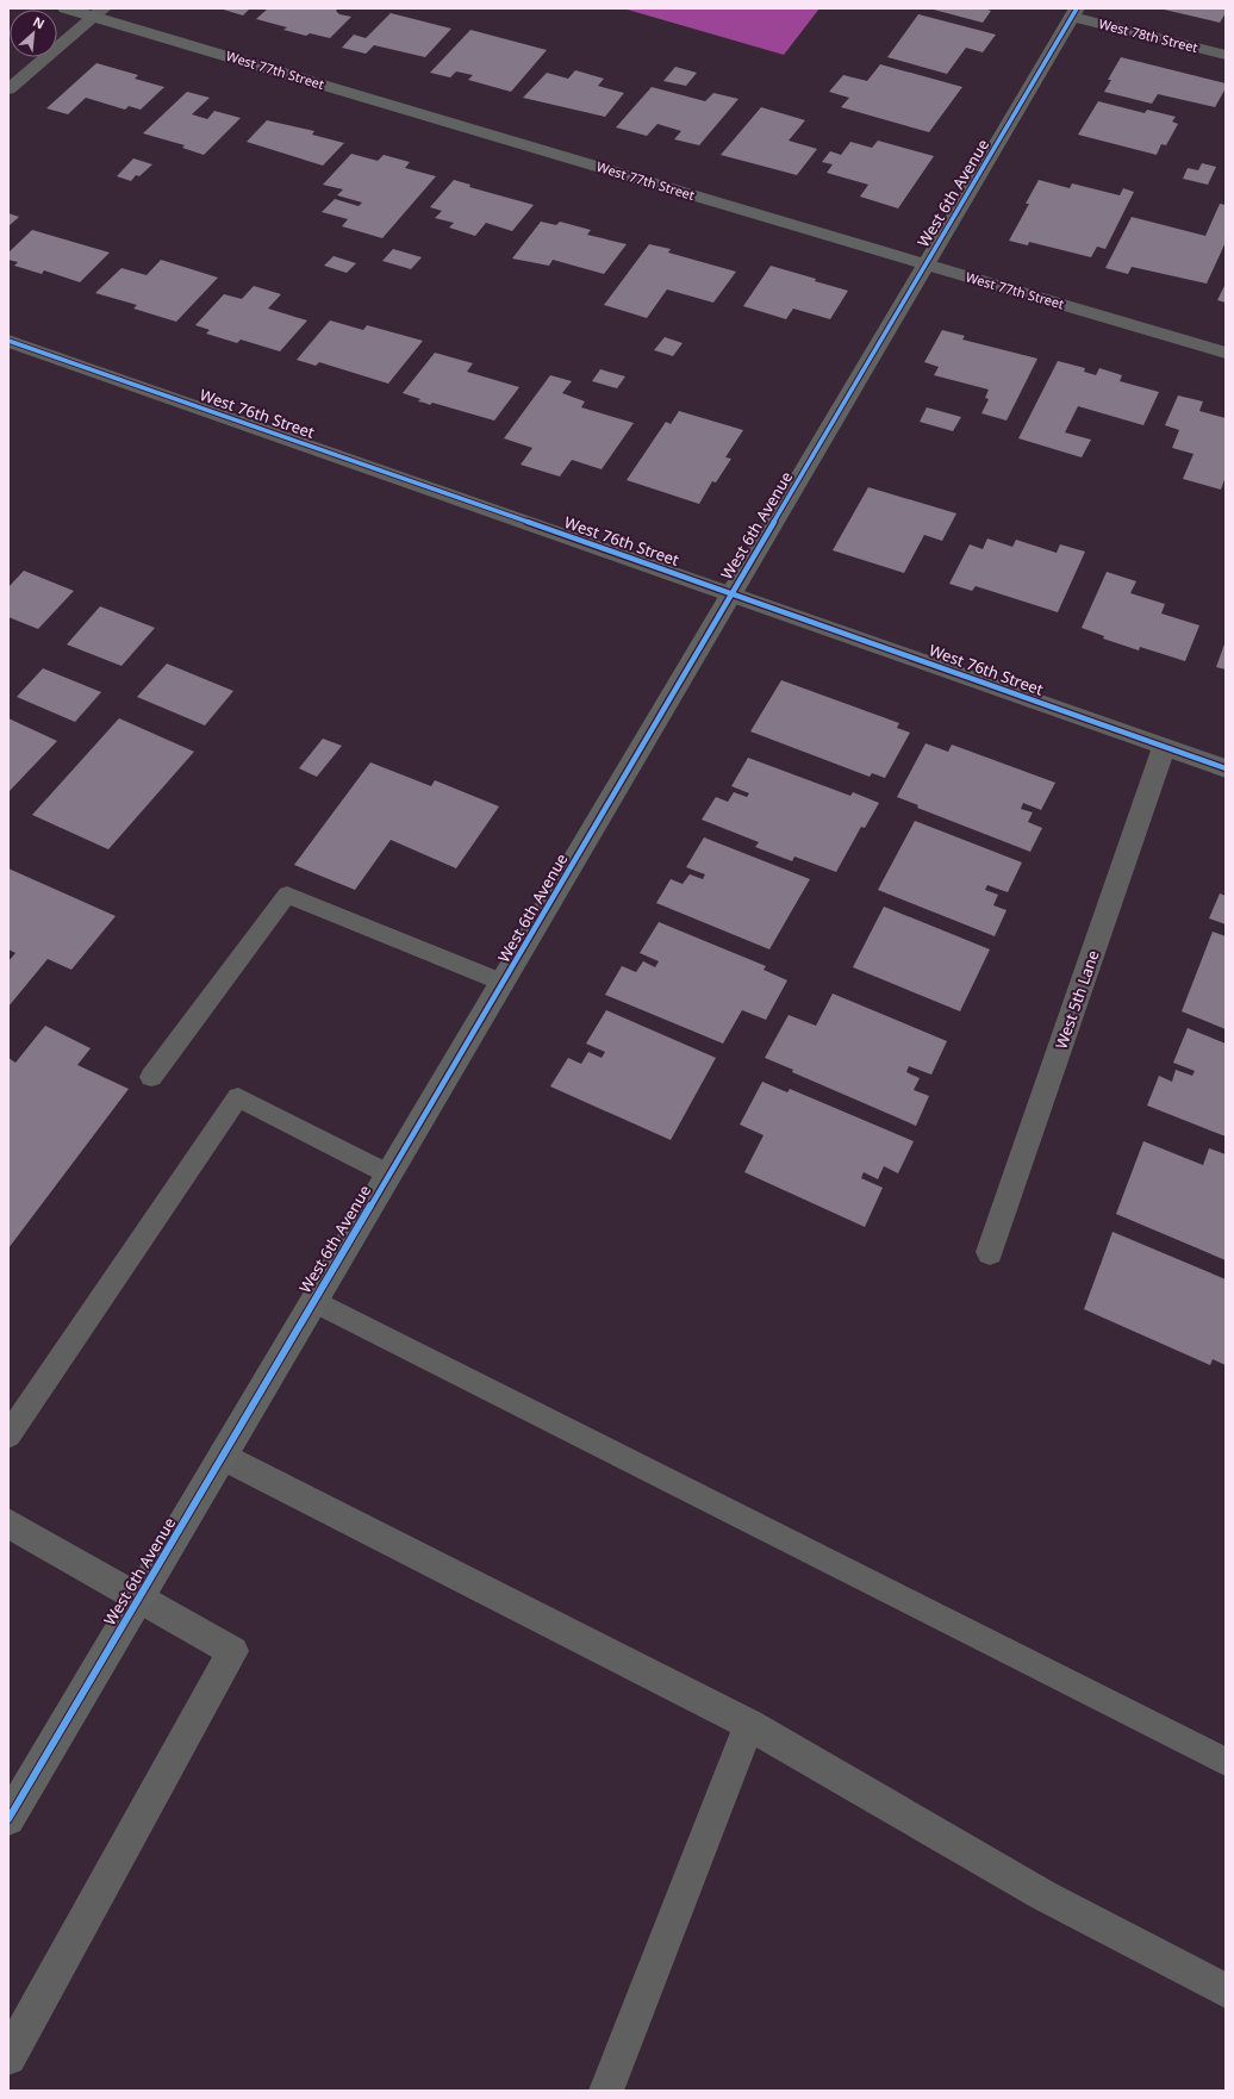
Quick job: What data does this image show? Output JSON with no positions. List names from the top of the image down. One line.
{"streets":{"street":["West 78th Street","West 77th Street","West 6th Avenue","West 76th Street","West 5th Lane"]},"crossings":[["West 78th Street","West 6th Avenue"],["West 77th Street","West 6th Avenue"],["West 6th Avenue","West 76th Street"],["West 76th Street","West 5th Lane"]],"north":"top right"}
